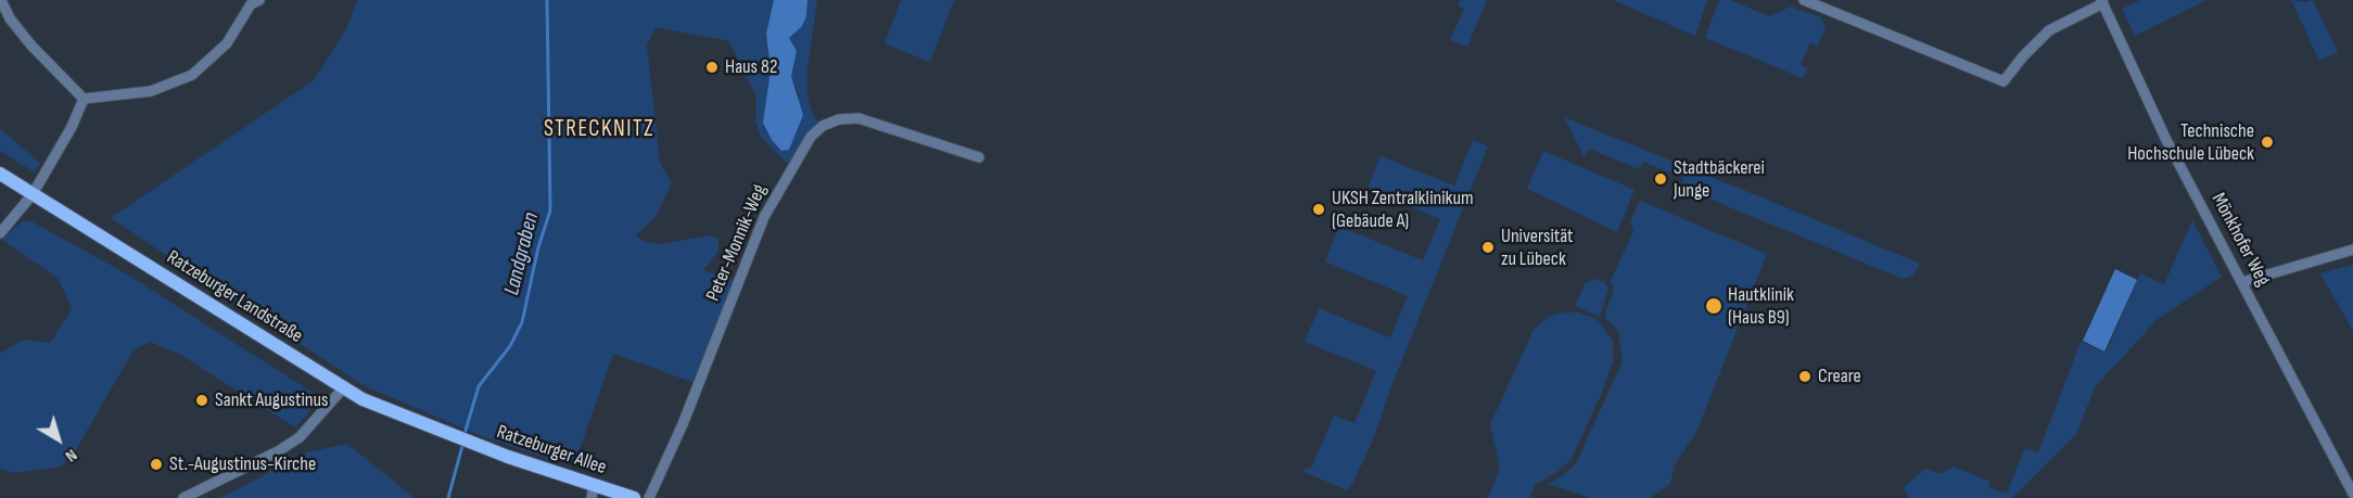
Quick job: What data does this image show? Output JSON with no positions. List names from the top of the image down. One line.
{"streets":{"main road":["Ratzeburger Landstraße","Ratzeburger Allee"],"street":["Mönkhofer Weg","Peter-Monnik-Weg"]},"crossings":[["Ratzeburger Landstraße","Ratzeburger Allee"]],"districts":["STRECKNITZ"],"water":["Landgraben"],"places":["Haus 82","Technische Hochschule Lübeck","Stadtbäckerei Junge","UKSH Zentralklinikum (Gebäude A)","Universität zu Lübeck","Hautklinik (Haus B9)","Creare","Sankt Augustinus","St.-Augustinus-Kirche"],"north":"bottom right"}
